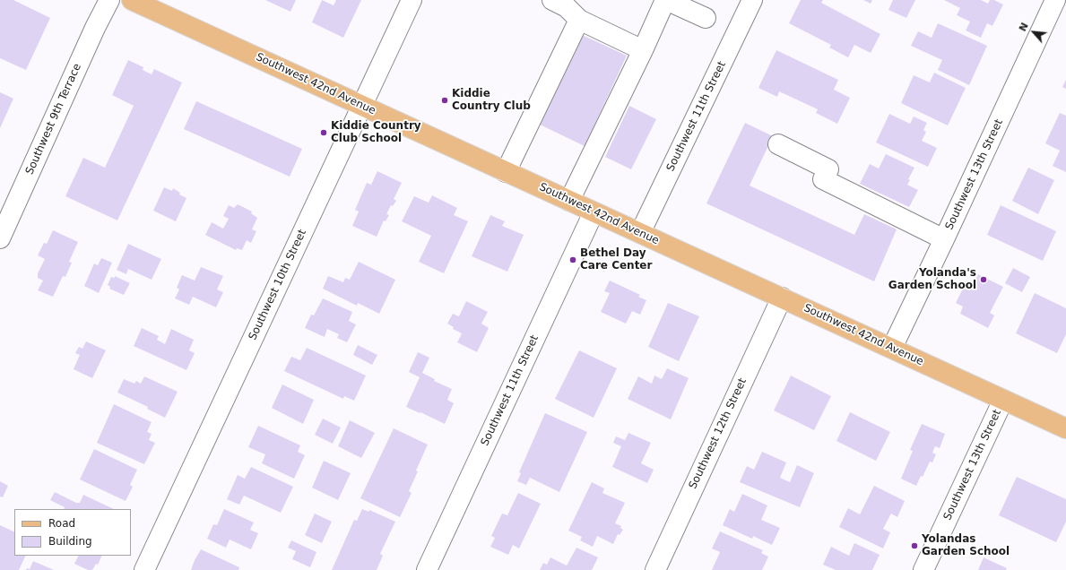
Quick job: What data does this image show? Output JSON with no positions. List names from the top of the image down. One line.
{"streets":{"main road":["Southwest 42nd Avenue"],"street":["Southwest 11th Street","Southwest 9th Terrace","Southwest 13th Street","Southwest 10th Street","Southwest 12th Street"]},"crossings":[["Southwest 42nd Avenue","Southwest 11th Street"],["Southwest 42nd Avenue","Southwest 13th Street"],["Southwest 42nd Avenue","Southwest 10th Street"],["Southwest 42nd Avenue","Southwest 12th Street"]],"places":["Kiddie Country Club","Kiddie Country Club School","Bethel Day Care Center","Yolanda's Garden School","Yolandas Garden School"],"legend":["Road","Building"],"north":"top left"}
